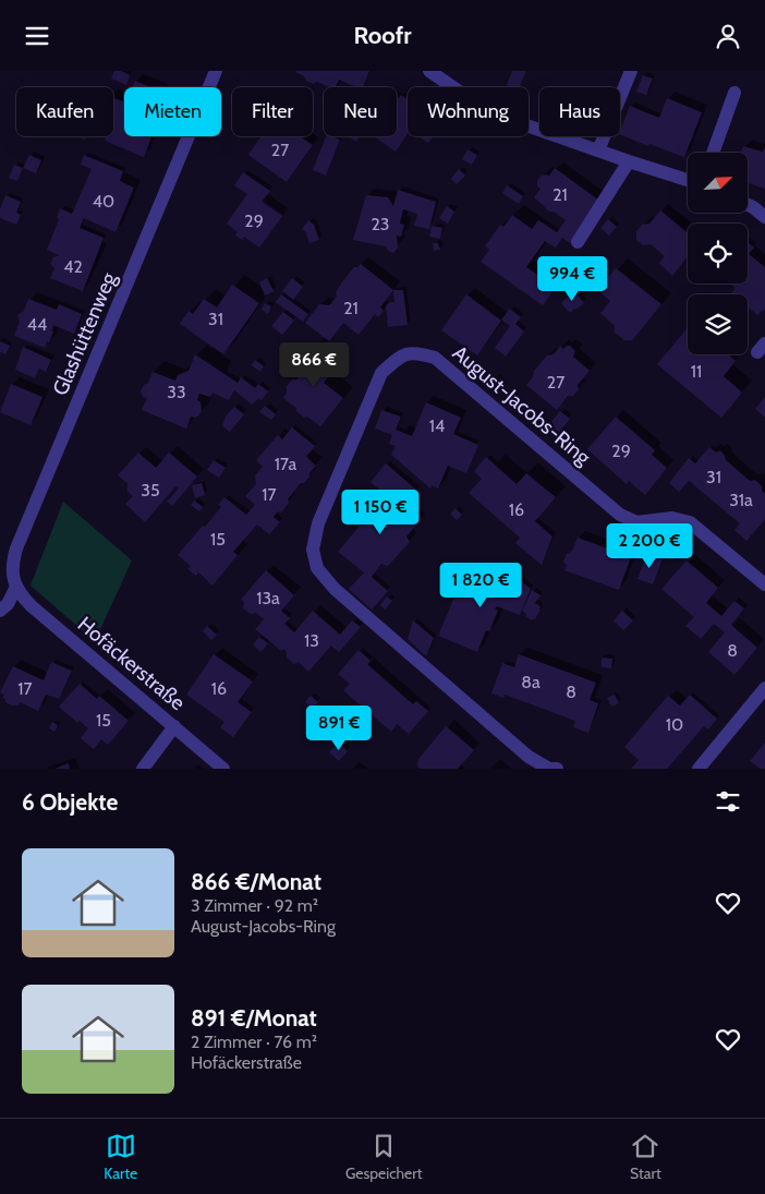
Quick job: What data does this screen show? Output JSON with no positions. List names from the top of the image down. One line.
{"streets":{"street":["Glashüttenweg","August-Jacobs-Ring","Hofäckerstraße"]},"crossings":[["Glashüttenweg","Hofäckerstraße"]],"house_numbers":["27","21","40","29","23","42","21","31","44","11","27","33","14","29","17a","31","35","17","31a","16","15","13a","13","8","8a","17","16","8","15","10"],"north":"top right","page":{"header":"Roofr","chip":["Kaufen","Mieten","Filter","Neu","Wohnung","Haus"],"price":["994 €","866 €","1 150 €","2 200 €","1 820 €","891 €"],"heading":"6 Objekte","list":[{"name":"866 €/Monat","note":"3 Zimmer · 92 m² · August-Jacobs-Ring"},{"name":"891 €/Monat","note":"2 Zimmer · 76 m² · Hofäckerstraße"}],"tabs":["Karte","Gespeichert","Start"]}}
